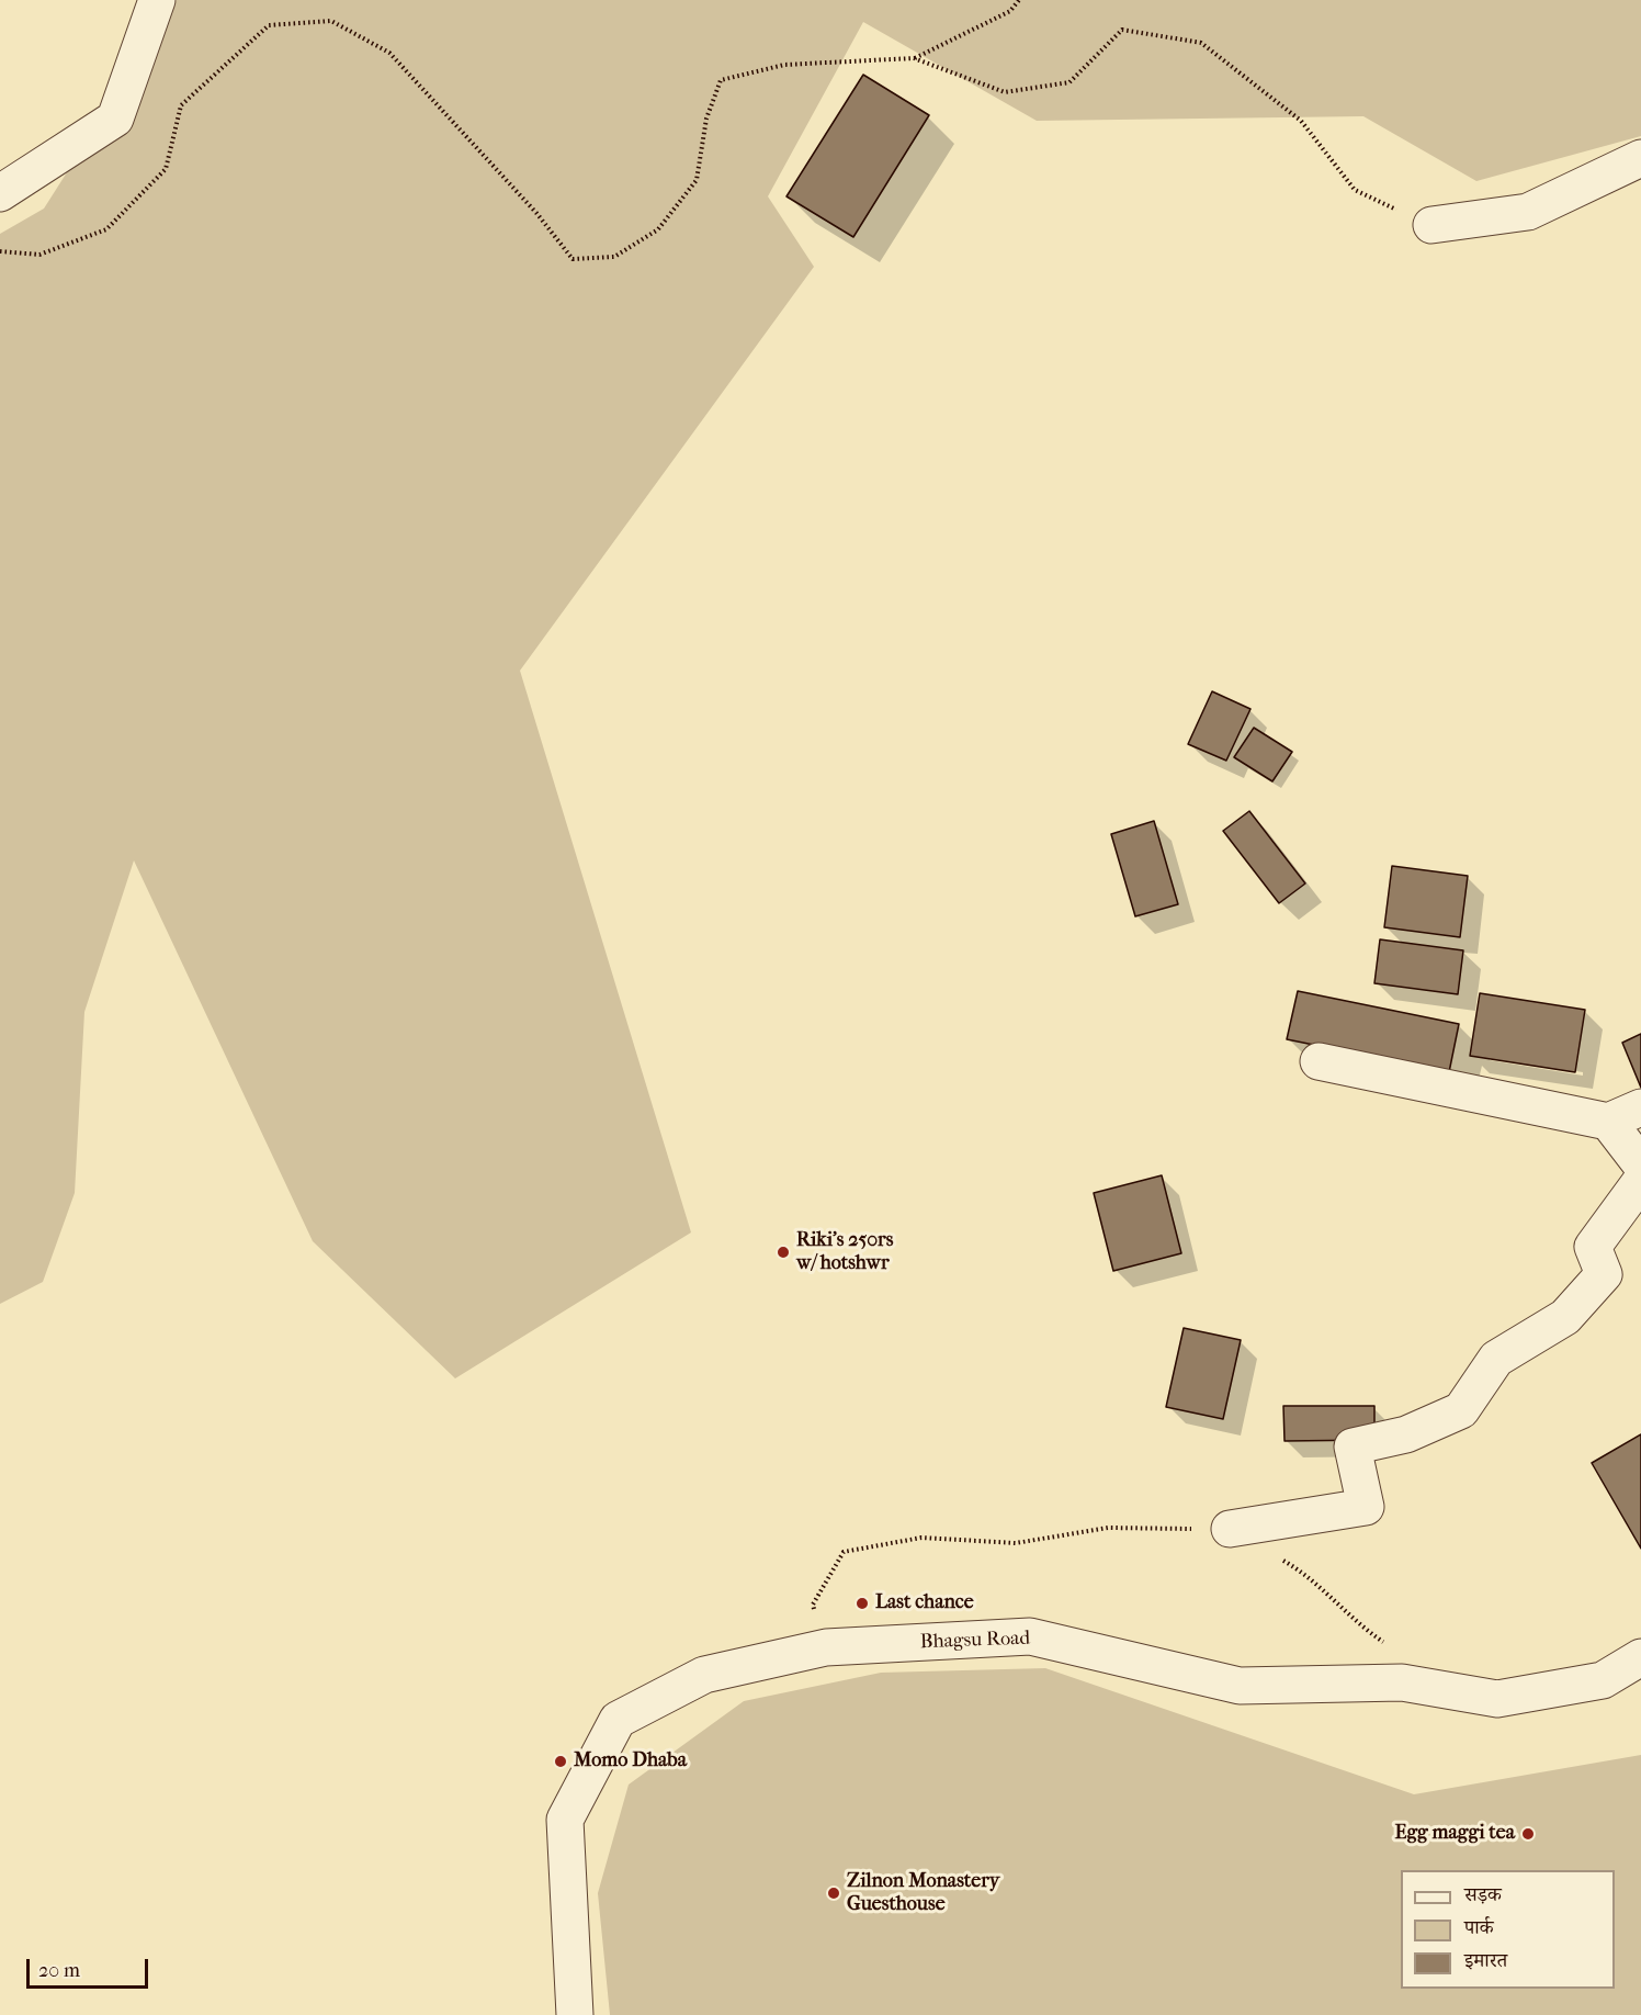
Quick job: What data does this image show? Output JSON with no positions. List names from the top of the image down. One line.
{"streets":{"street":["Bhagsu Road"]},"places":["Riki's 250rs w/ hotshwr","Last chance","Momo Dhaba","Egg maggi tea","Zilnon Monastery Guesthouse"],"legend":["सड़क","पार्क","इमारत"],"scale_bar":"20 m"}
